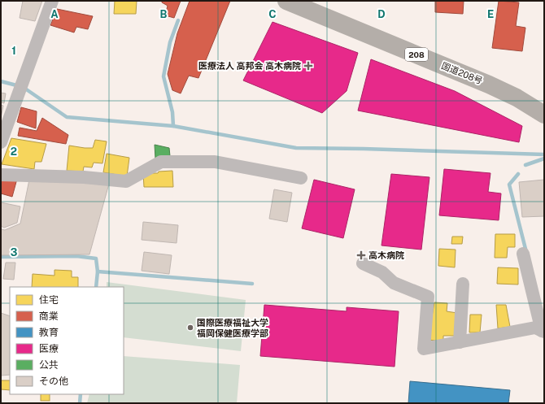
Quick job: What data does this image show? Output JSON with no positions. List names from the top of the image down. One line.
{"streets":{"highway":["208","国道208号"]},"places":{"health":["医療法人 高邦会 高木病院","高木病院"],"other":["国際医療福祉大学 福岡保健医療学部"]},"legend":["住宅","商業","教育","医療","公共","その他"],"grid":{"columns":["A","B","C","D","E"],"rows":["1","2","3"]}}
